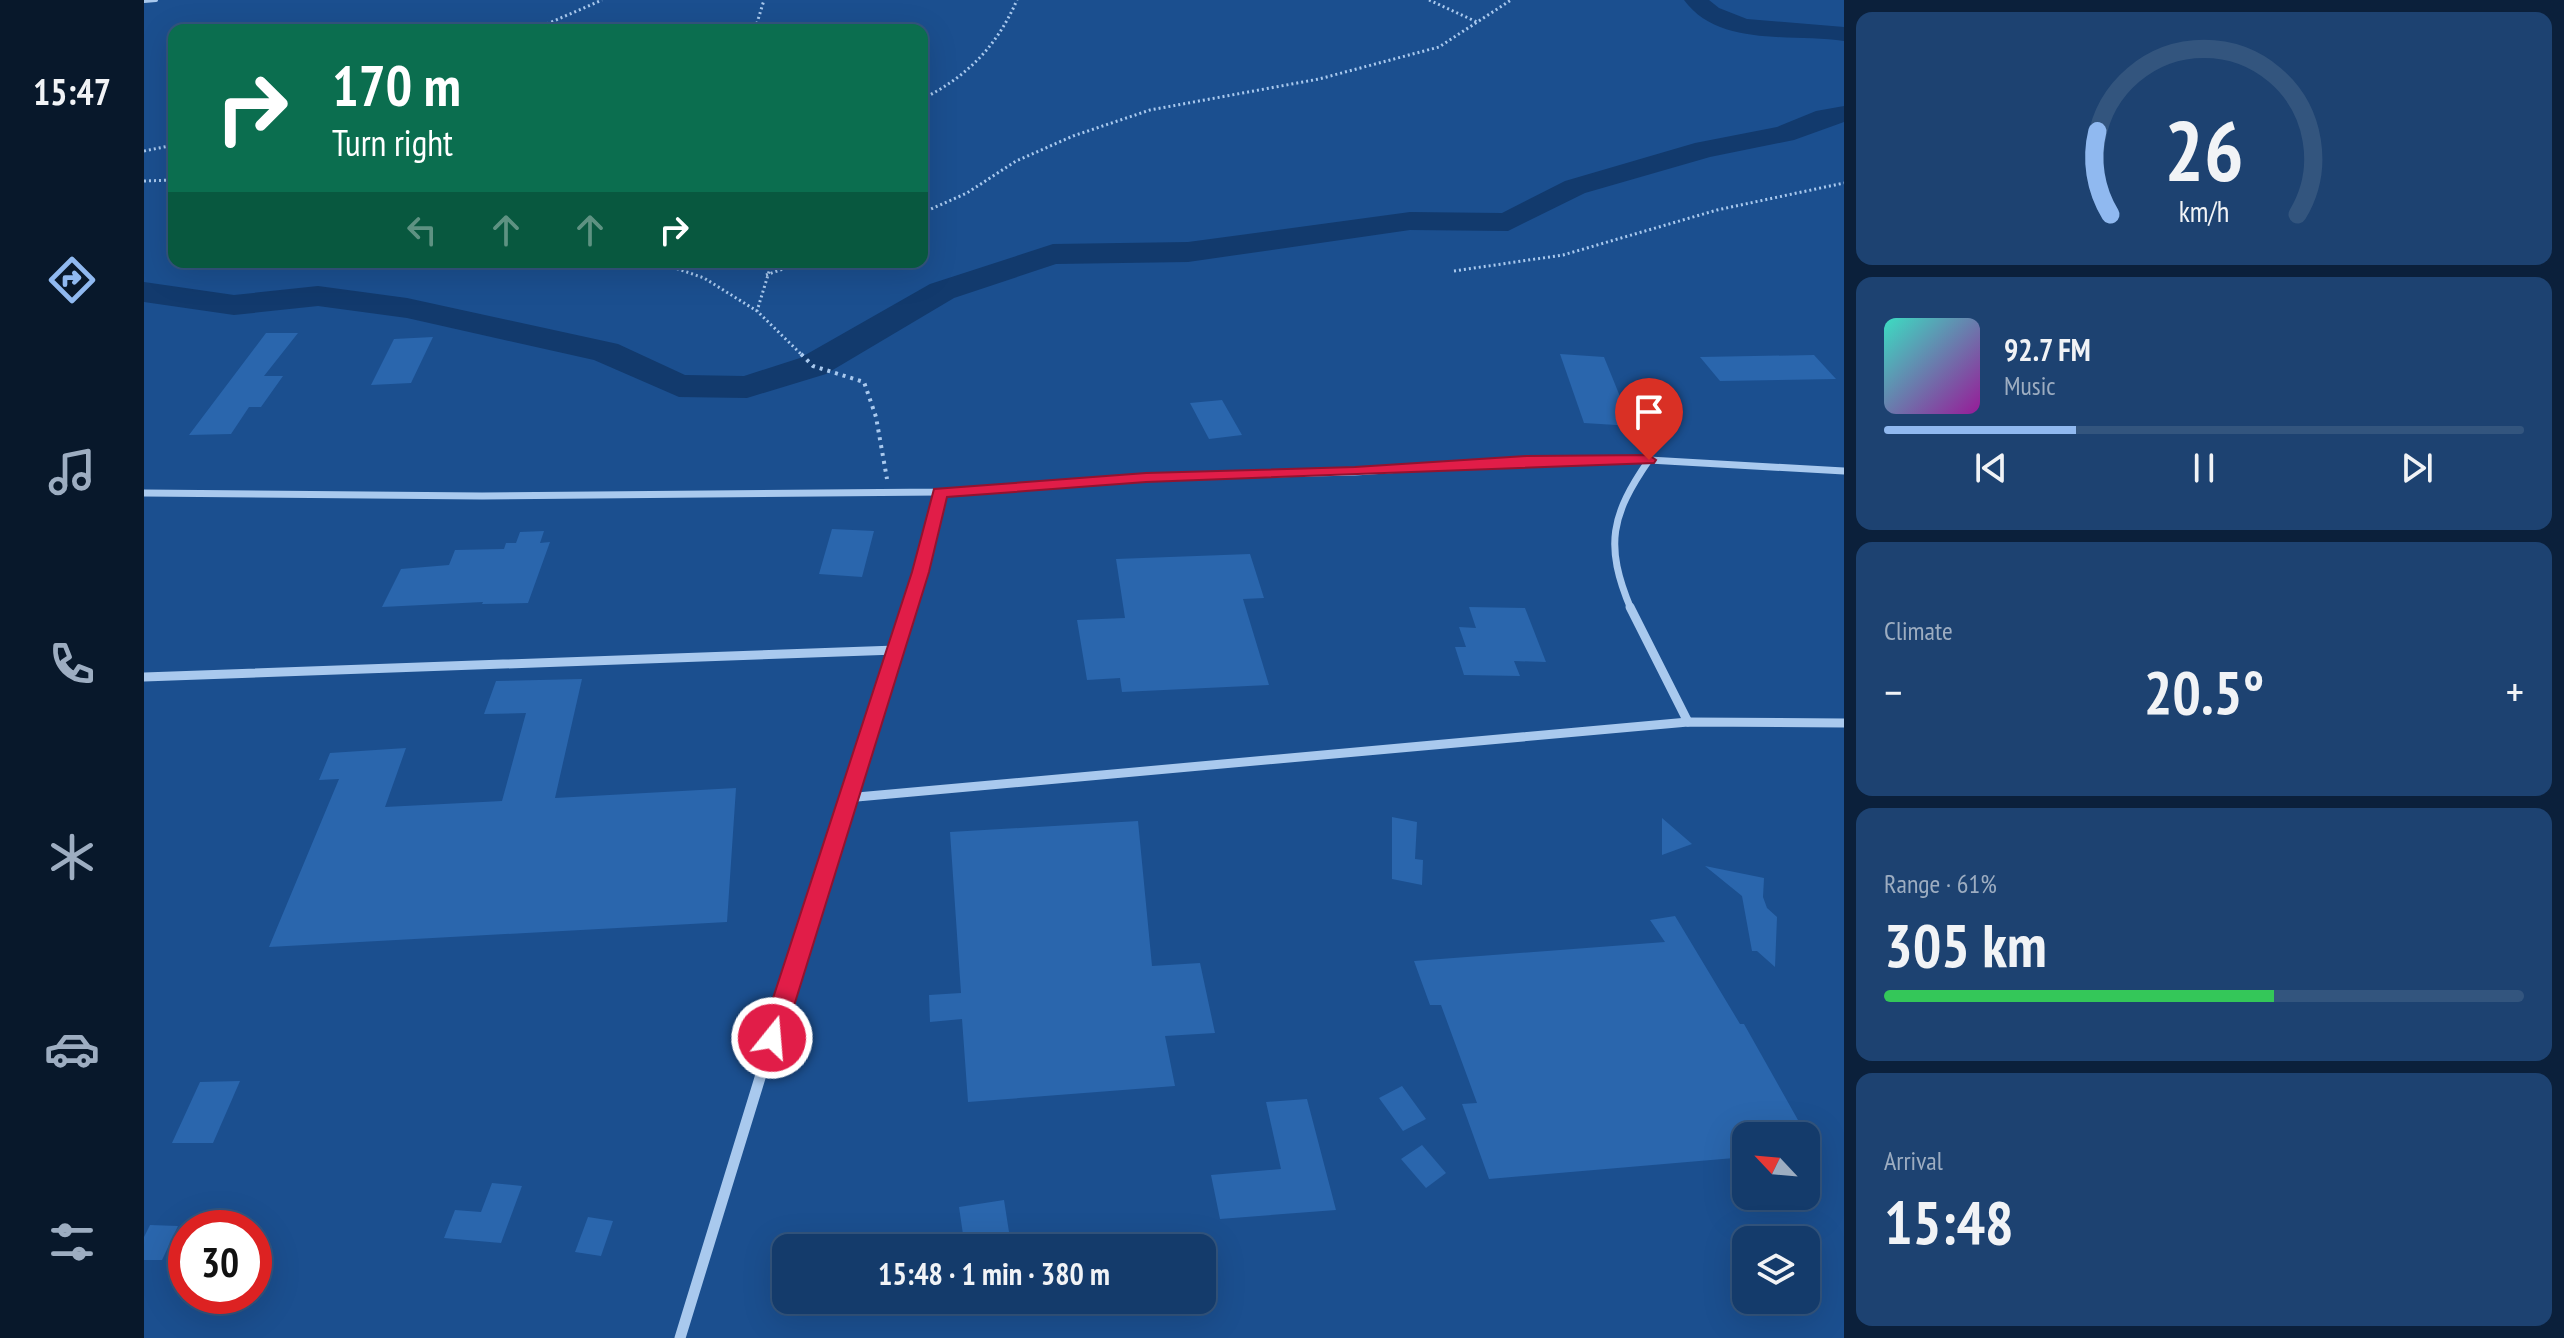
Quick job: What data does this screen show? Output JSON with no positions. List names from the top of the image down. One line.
{"north":"top left","page":{"tabs":"15:47","turn":["170 m","Turn right"],"song":["92.7 FM","Music"],"tile":["Climate",["Range · 61%","305 km"],["Arrival","15:48"]],"heat":["−","20.5°","+"],"limit":"30","trip":"15:48 · 1 min · 380 m","gauge":["26","km/h"]}}
